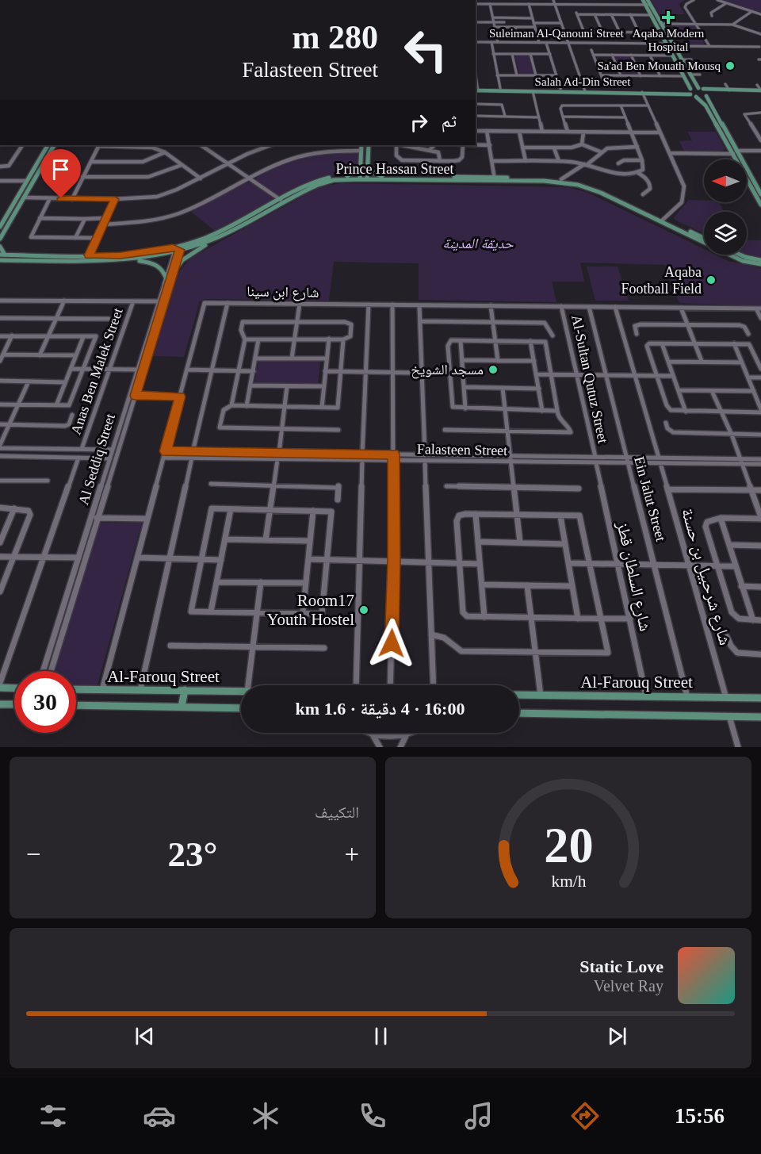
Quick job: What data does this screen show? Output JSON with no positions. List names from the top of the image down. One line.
{"streets":{"main road":["Salah Ad-Din Street","Prince Hassan Street","Al-Farouq Street"],"street":["Suleiman Al-Qanouni Street","شارع ابن سينا","Anas Ben Malek Street","Al-Sultan Qutuz Street","Falasteen Street","Al Seddiq Street","Ein Jalut Street","شارع السلطان قطز","شارع شرحبيل بن حسنة"]},"crossings":[["Prince Hassan Street","Al Seddiq Street"],["شارع ابن سينا","Al-Sultan Qutuz Street"],["شارع ابن سينا","Falasteen Street"],["شارع ابن سينا","Ein Jalut Street"],["شارع ابن سينا","شارع شرحبيل بن حسنة"],["شارع ابن سينا","Al-Farouq Street"],["Al-Sultan Qutuz Street","Falasteen Street"],["Al-Sultan Qutuz Street","شارع السلطان قطز"],["Falasteen Street","Ein Jalut Street"],["Falasteen Street","شارع السلطان قطز"],["Falasteen Street","شارع شرحبيل بن حسنة"],["Ein Jalut Street","Al-Farouq Street"],["شارع السلطان قطز","Al-Farouq Street"],["شارع شرحبيل بن حسنة","Al-Farouq Street"]],"parks":["حديقة المدينة"],"places":{"health":["Aqaba Modern Hospital"],"other":["Sa'ad Ben Mouath Mousq","Aqaba Football Field","مسجد الشويخ","Room17 Youth Hostel"]},"north":"left","page":{"turn":["280 m","Falasteen Street"],"then":"ثم","limit":"30","trip":"16:00 · 4 دقيقة · 1.6 km","tile":"التكييف","heat":["−","23°","+"],"song":["Static Love","Velvet Ray"],"tabs":"15:56","gauge":["20","km/h"]}}
